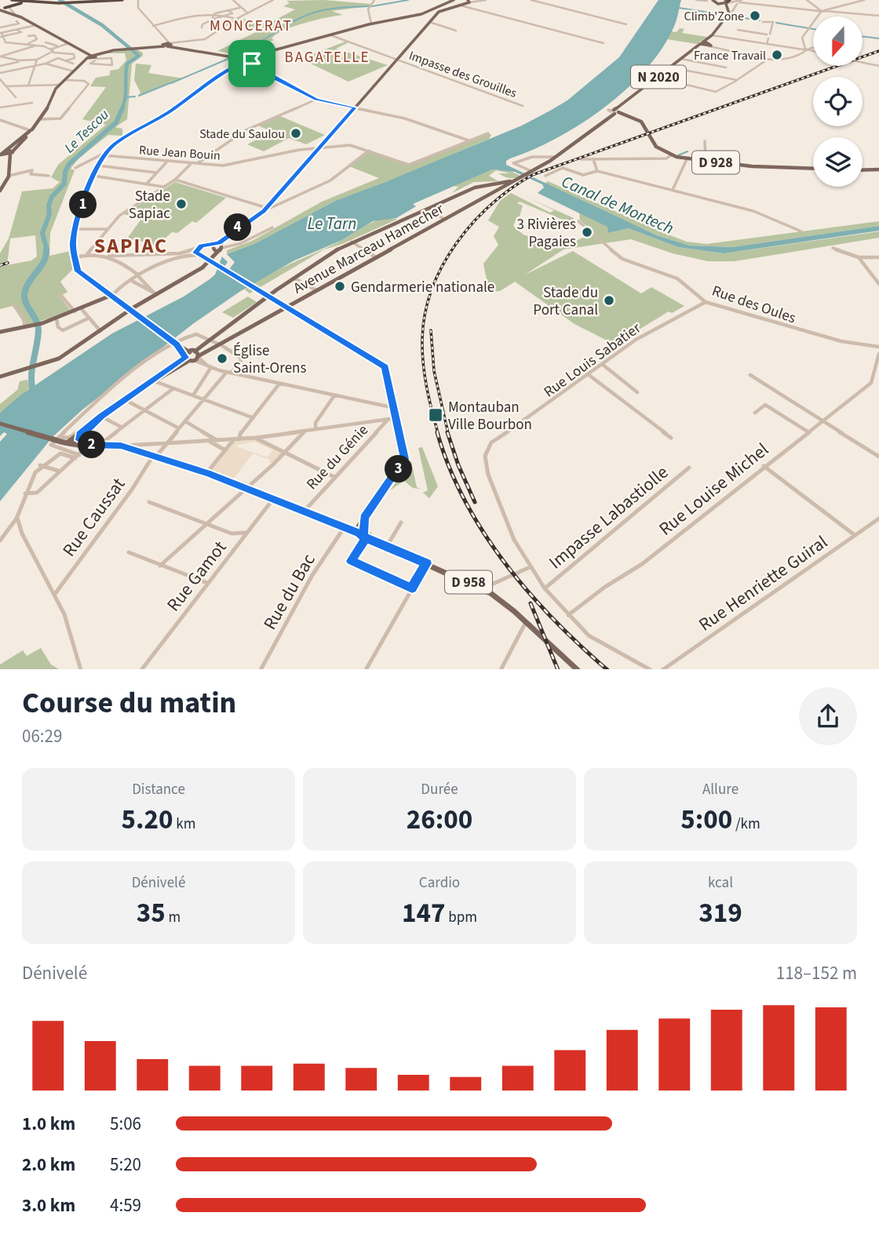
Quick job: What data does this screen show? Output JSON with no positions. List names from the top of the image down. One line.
{"streets":{"main road":["N 2020","D 928","Avenue Marceau Hamecher","D 958"],"street":["Impasse des Grouilles","Rue Jean Bouin","Rue des Oules","Rue Louis Sabatier","Rue du Génie","Rue Louise Michel","Rue Caussat","Impasse Labastiolle","Rue Gamot","Rue Henriette Guiral","Rue du Bac"]},"crossings":[["N 2020","D 928"],["N 2020","Avenue Marceau Hamecher"],["D 928","Avenue Marceau Hamecher"],["Rue des Oules","Rue Louis Sabatier"],["Rue Louis Sabatier","Rue Louise Michel"],["Rue Louis Sabatier","Impasse Labastiolle"],["Rue du Génie","D 958"],["Rue Caussat","D 958"],["Rue Gamot","D 958"],["D 958","Rue du Bac"]],"districts":["MONCERAT","BAGATELLE","SAPIAC"],"water":["Le Tescou","Canal de Montech","Le Tarn"],"places":{"other":["Climb'Zone","France Travail","Stade du Saulou","Stade Sapiac","3 Rivières Pagaies","Gendarmerie nationale","Stade du Port Canal","Église Saint-Orens"],"transit":["Montauban Ville Bourbon"]},"north":"bottom","page":{"pins":["1","4","2","3"],"heading":["Course du matin","06:29"],"stats":[["Distance","5.20 km"],["Durée","26:00"],["Allure","5:00 /km"],["Dénivelé","35 m"],["Cardio","147 bpm"],["kcal","319"]],"chart":["Dénivelé","118–152 m"],"list":[{"name":"1.0 km","note":"5:06"},{"name":"2.0 km","note":"5:20"},{"name":"3.0 km","note":"4:59"}]}}
